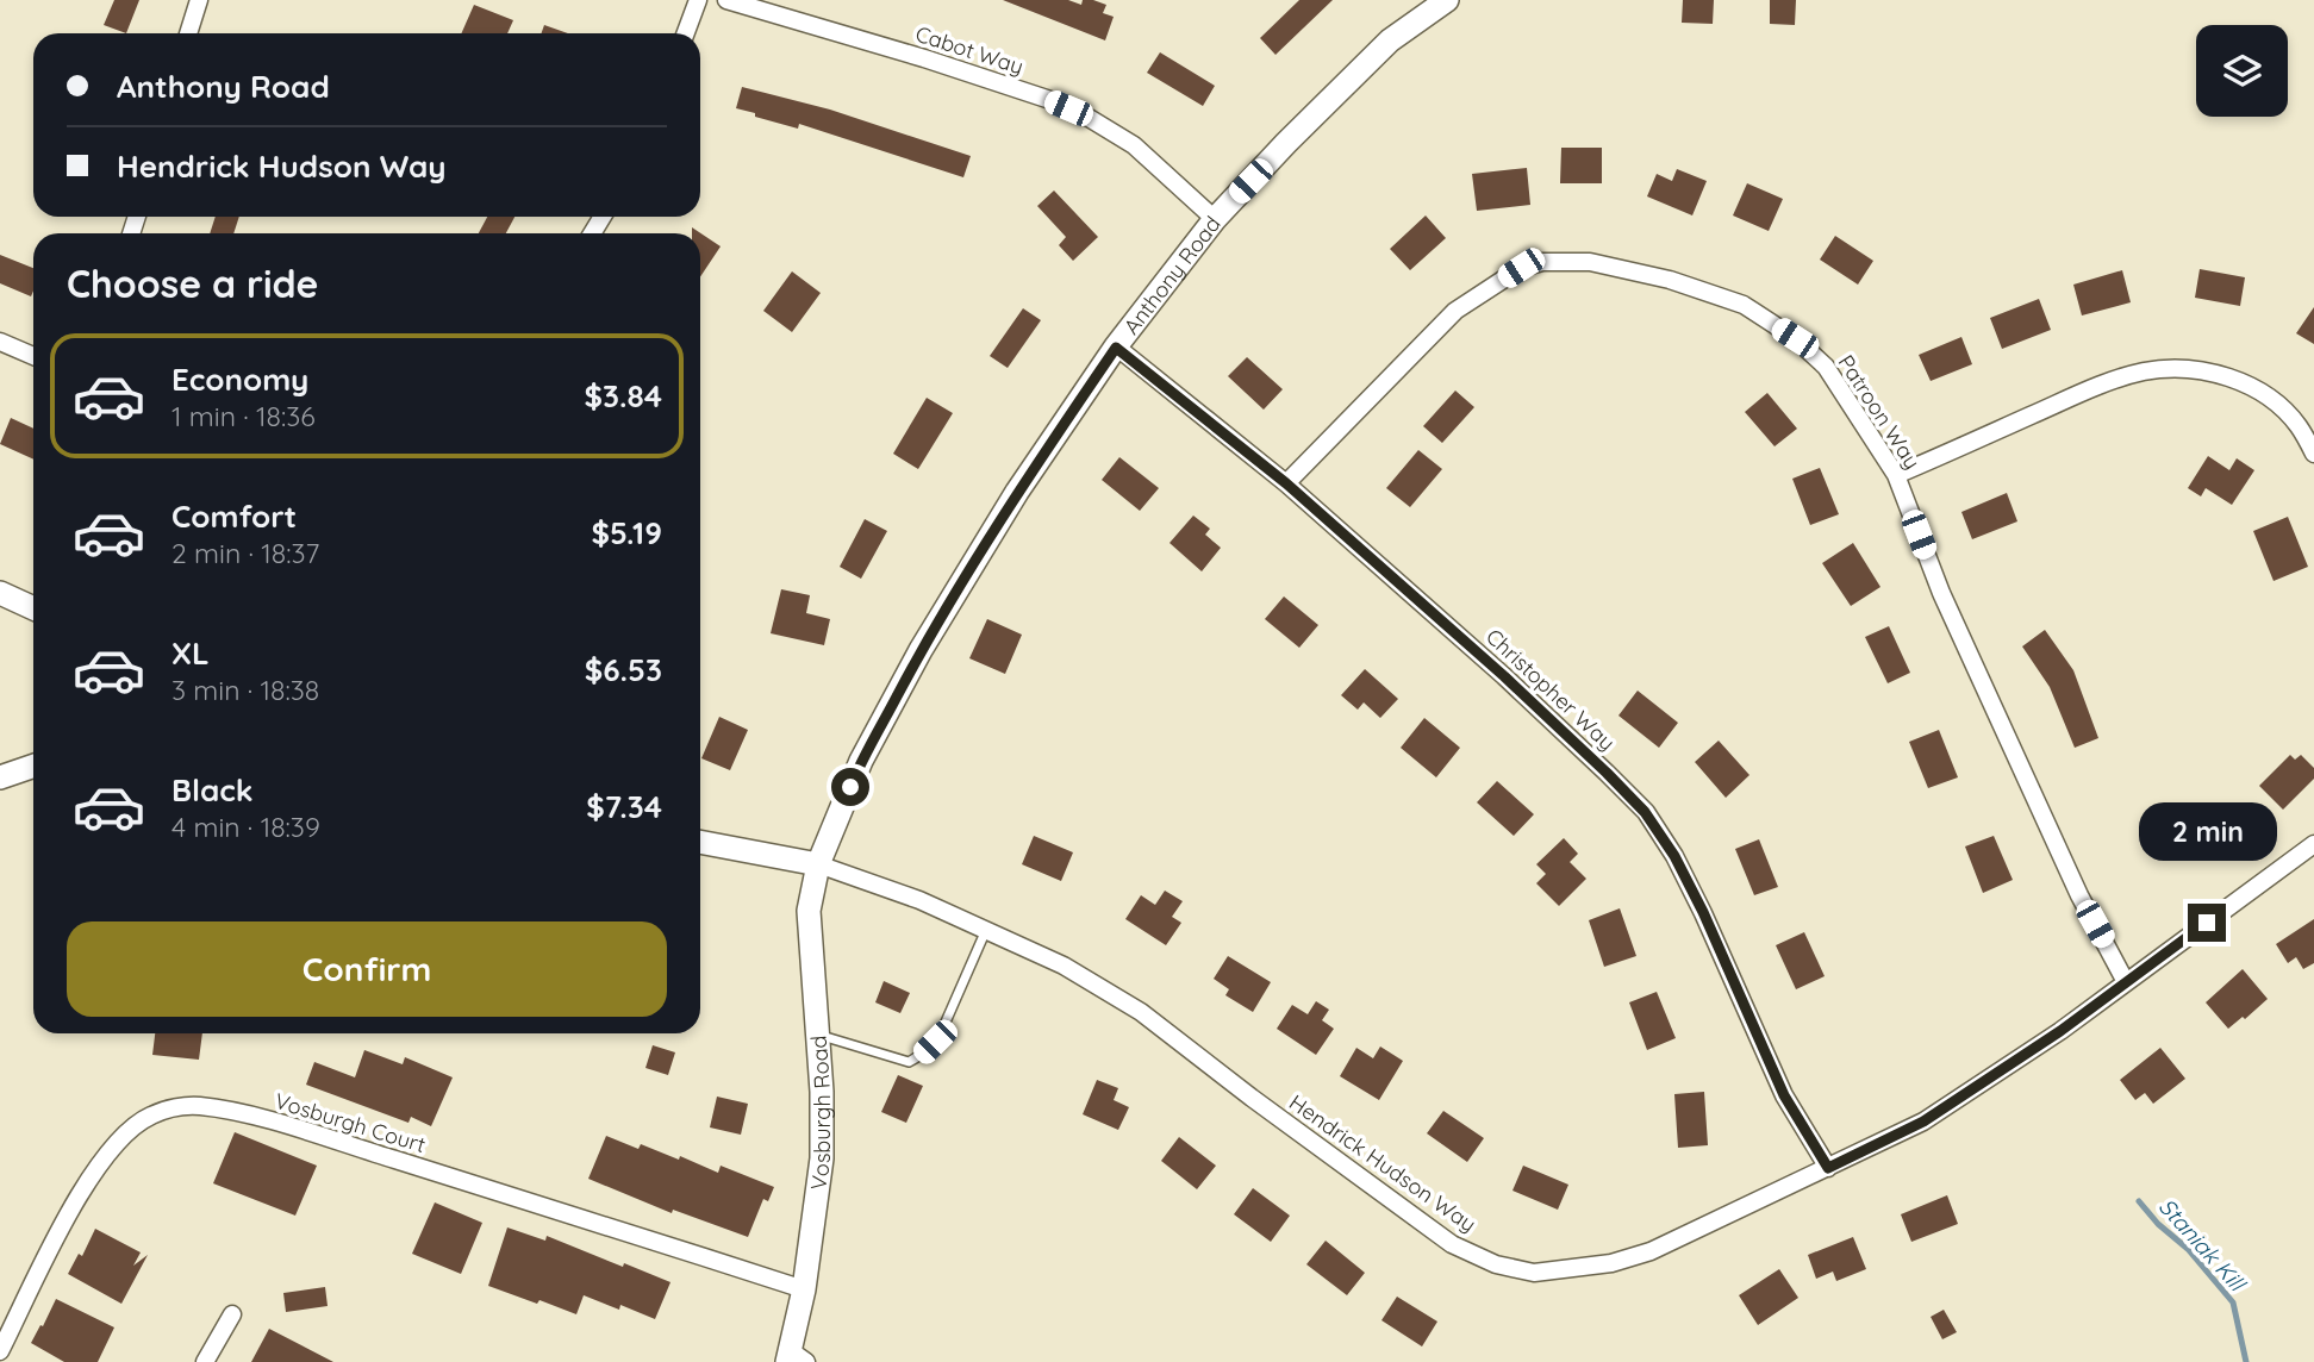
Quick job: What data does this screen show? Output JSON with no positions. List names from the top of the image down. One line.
{"streets":{"street":["Cabot Way","Anthony Road","Patroon Way","Christopher Way","Vosburgh Road","Vosburgh Court","Hendrick Hudson Way"]},"crossings":[["Cabot Way","Anthony Road"],["Anthony Road","Christopher Way"],["Anthony Road","Vosburgh Road"],["Anthony Road","Hendrick Hudson Way"],["Patroon Way","Christopher Way"],["Patroon Way","Hendrick Hudson Way"],["Christopher Way","Hendrick Hudson Way"],["Vosburgh Road","Vosburgh Court"],["Vosburgh Road","Hendrick Hudson Way"]],"water":["Staniak Kill"],"page":{"banner":["Anthony Road","Hendrick Hudson Way"],"heading":"Choose a ride","list":[{"name":"Economy","note":"1 min · 18:36","value":"$3.84"},{"name":"Comfort","note":"2 min · 18:37","value":"$5.19"},{"name":"XL","note":"3 min · 18:38","value":"$6.53"},{"name":"Black","note":"4 min · 18:39","value":"$7.34"}],"bubble":"2 min","buttons":"Confirm"}}
